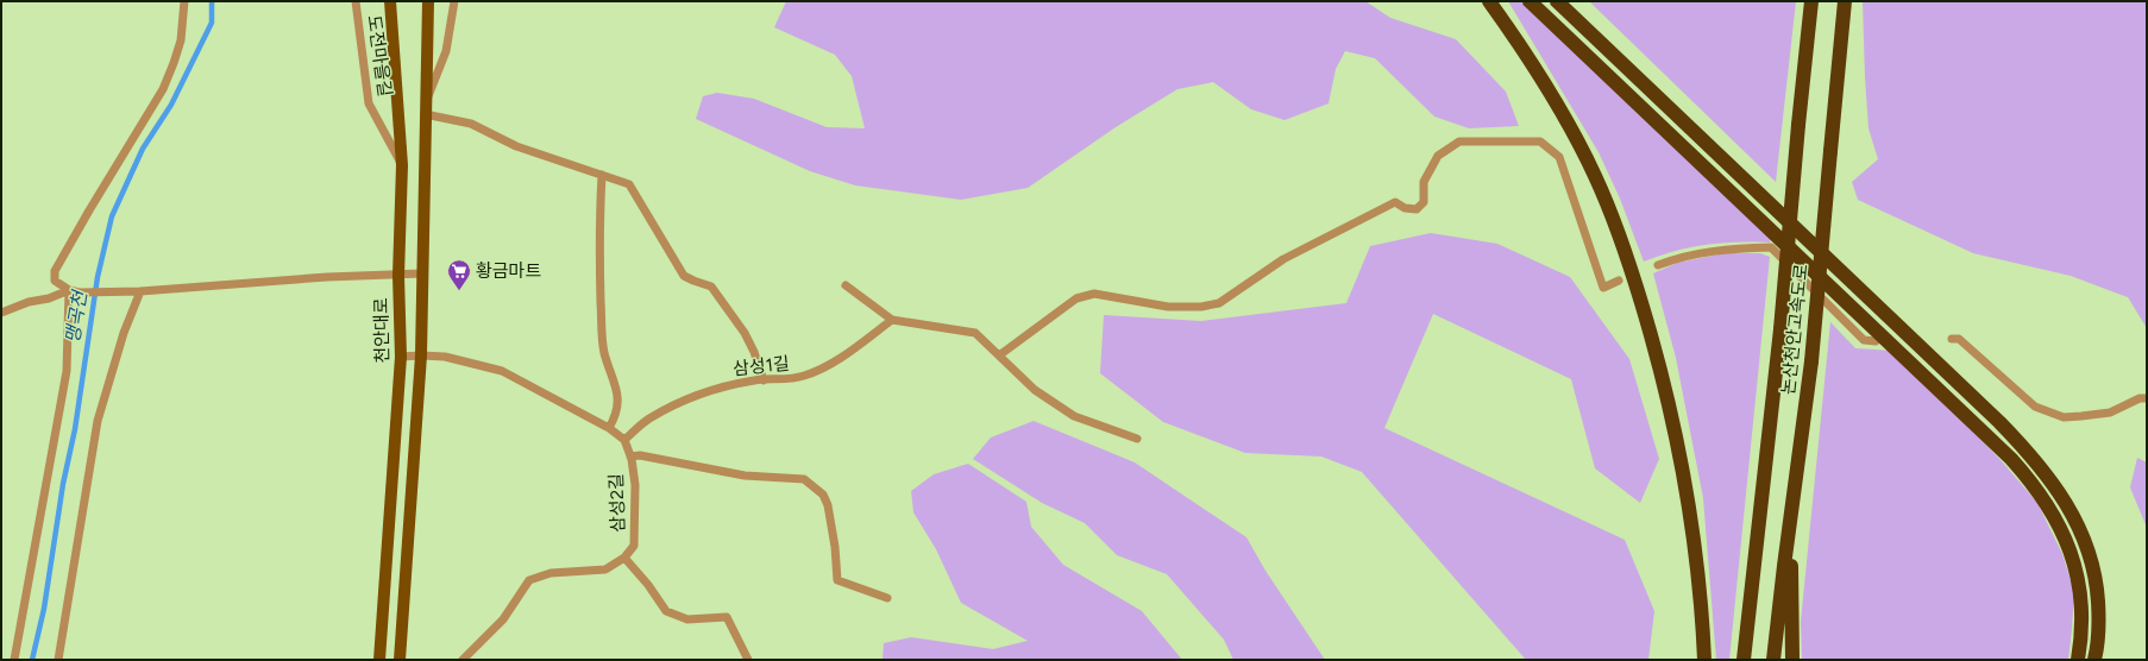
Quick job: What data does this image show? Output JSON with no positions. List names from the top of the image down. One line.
{"streets":{"highway":["논산천안고속도로"],"main road":["천안대로"],"lane":["도전마을길","삼성1길","삼성2길"]},"crossings":[["도전마을길","천안대로"],["삼성1길","삼성2길"]],"water":["맹곡천"],"places":{"supermarket":["황금마트"]}}
